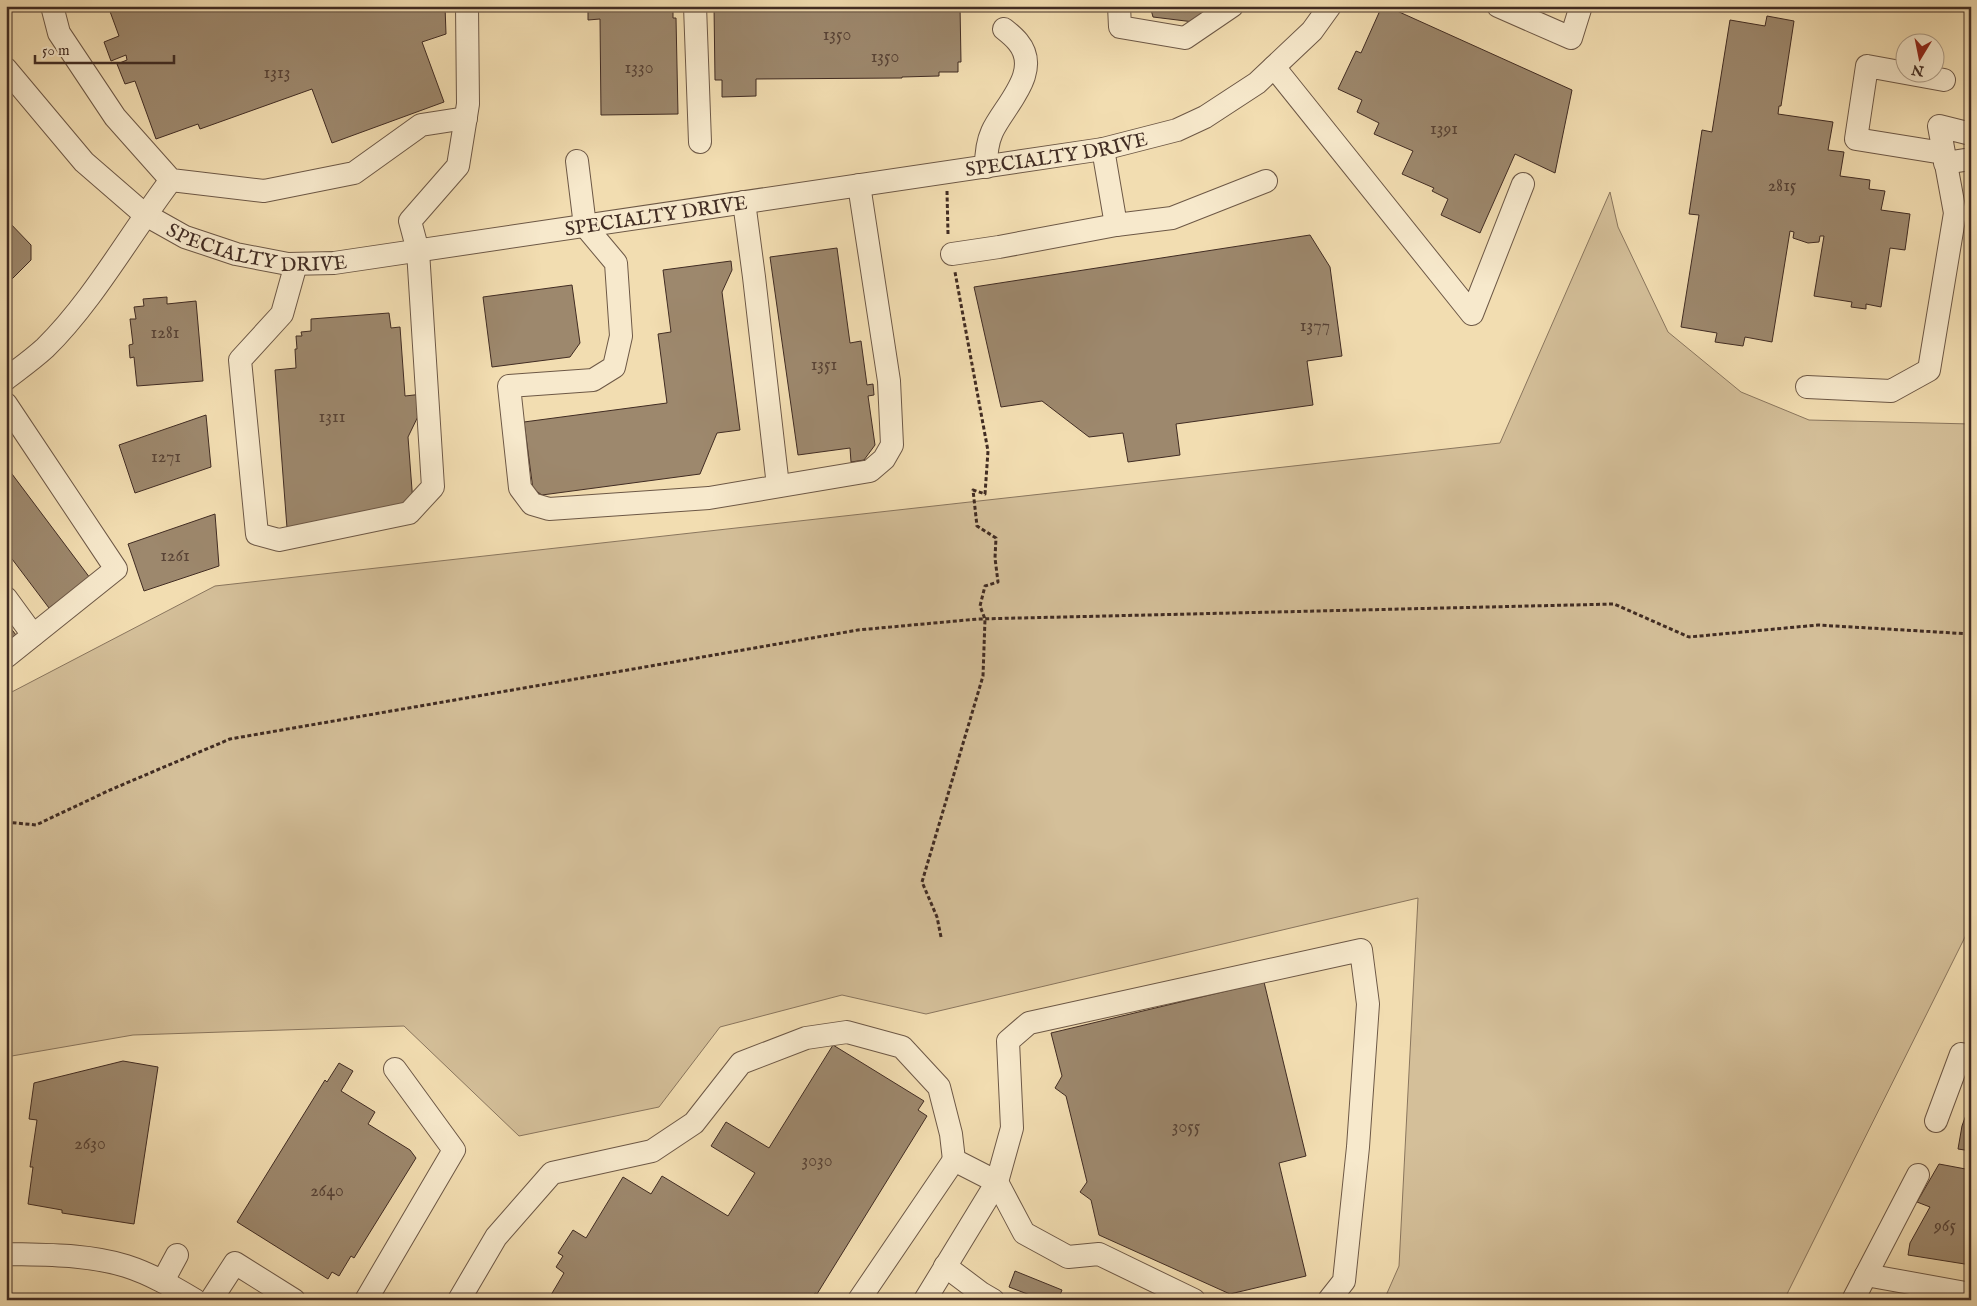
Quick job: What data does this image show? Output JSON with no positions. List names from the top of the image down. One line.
{"streets":{"street":["SPECIALTY DRIVE"]},"house_numbers":["1350","1350","1330","1313","1391","2815","1377","1281","1351","1311","1271","1261","3055","2630","3030","2640","965"],"scale_bar":"50 m","north":"bottom"}
